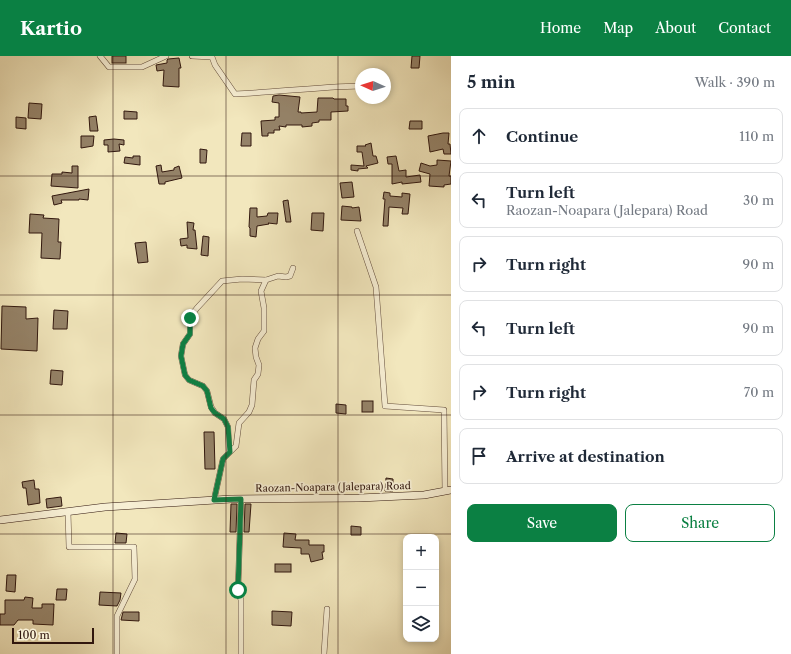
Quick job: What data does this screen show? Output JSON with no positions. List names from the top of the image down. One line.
{"streets":{"main road":["Raozan-Noapara (Jalepara) Road"]},"scale_bar":"100 m","north":"left","page":{"header":"Kartio","nav":["Home","Map","About","Contact"],"heading":["5 min","Walk · 390 m"],"list":[["Continue","110 m"],["Turn left","Raozan-Noapara (Jalepara) Road","30 m"],["Turn right","90 m"],["Turn left","90 m"],["Turn right","70 m"],"Arrive at destination"],"buttons":["Save","Share"],"map_buttons":["+","−"],"scale":"100 m"}}
